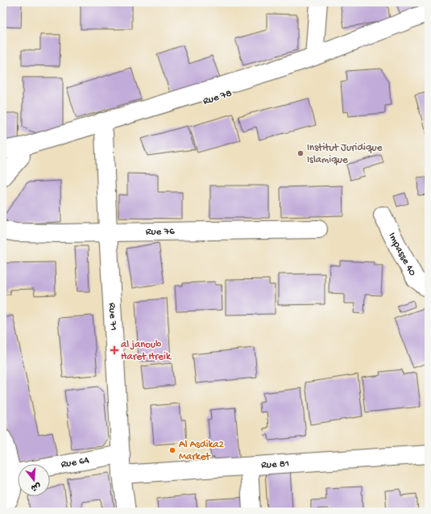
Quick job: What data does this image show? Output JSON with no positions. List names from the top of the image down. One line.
{"streets":{"street":["Rue 78","Rue 76","Impasse 40","Rue 71","Rue 64","Rue 81"]},"crossings":[["Rue 78","Rue 71"],["Rue 76","Rue 71"],["Rue 71","Rue 64"],["Rue 71","Rue 81"]],"places":{"other":["Institut Juridique Islamique","Al Asdika2 Market"],"health":["al janoub Haret Hreik"]},"north":"bottom"}
